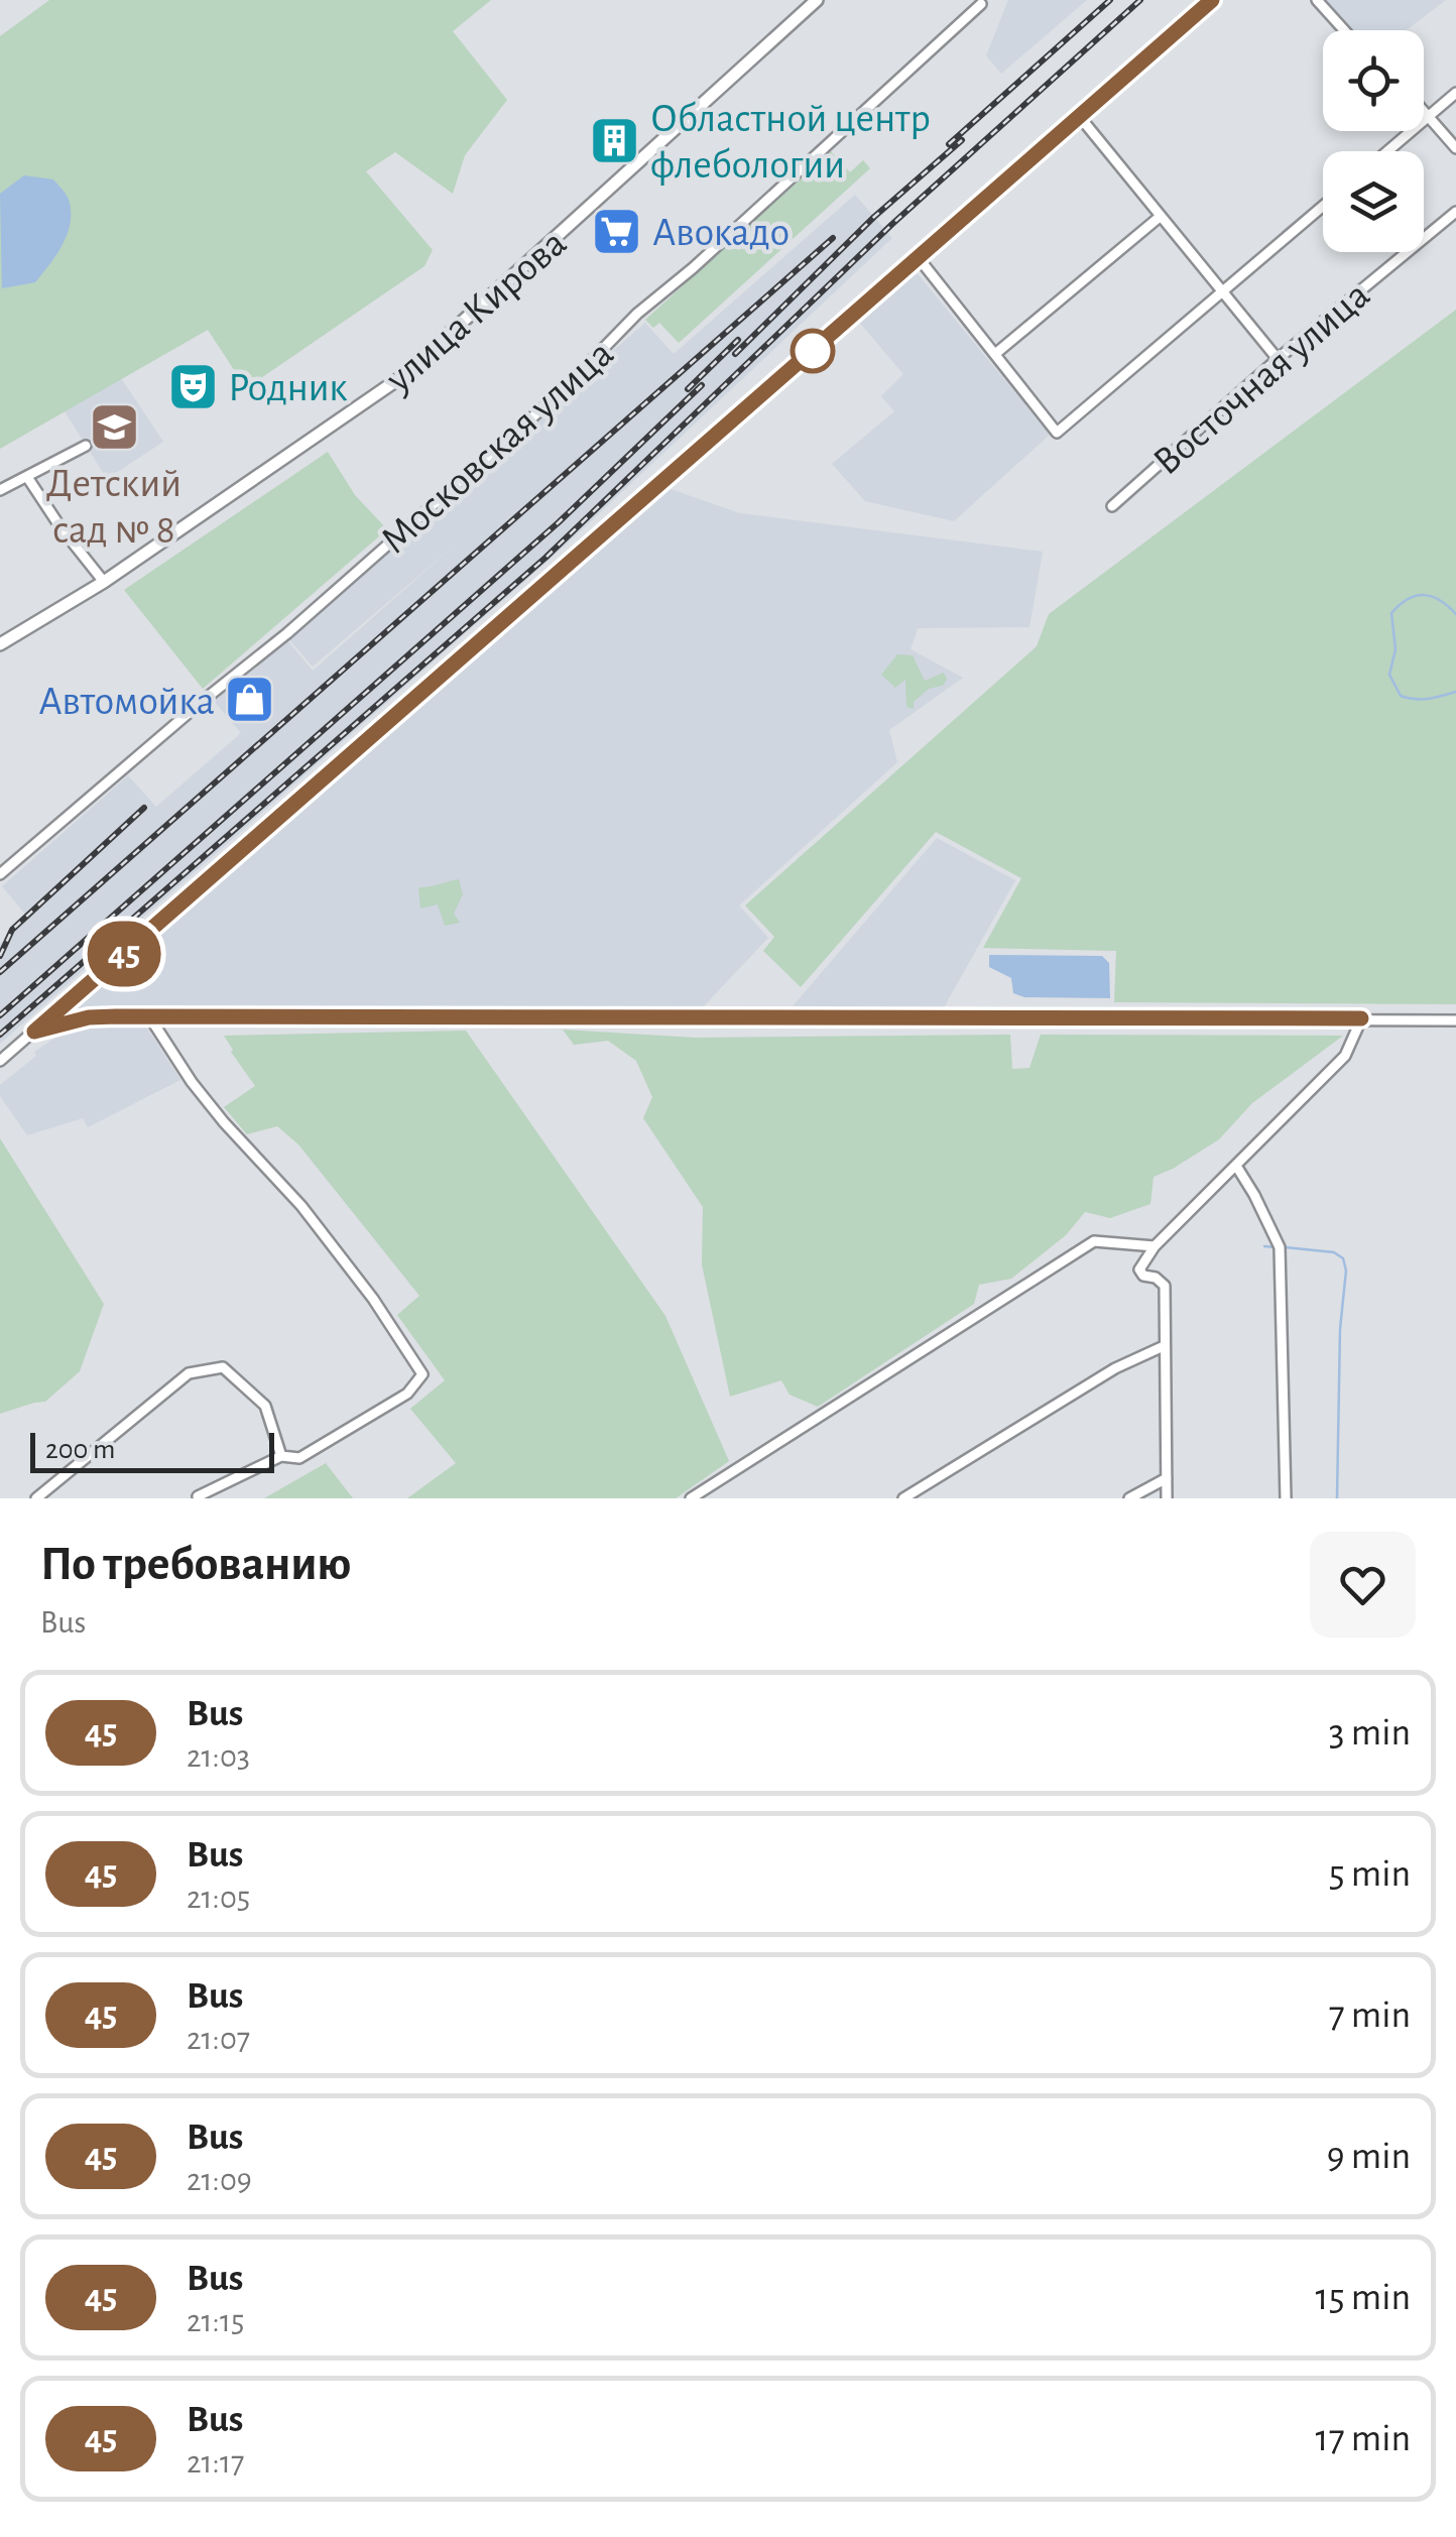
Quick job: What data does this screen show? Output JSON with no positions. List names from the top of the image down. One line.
{"streets":{"street":["улица Кирова","Восточная улица","Московская улица"]},"places":{"building":["Областной центр флебологии"],"supermarket":["Авокадо"],"theatre":["Родник"],"school or university":["Детский сад № 8"],"shop":["Автомойка"]},"lines":["bus line 45"],"scale_bar":"200 m","page":{"on_map":"45","scale":"200 m","heading":["По требованию","Bus"],"list":[{"mark":"45","name":"Bus","note":"21:03","value":"3 min"},{"mark":"45","name":"Bus","note":"21:05","value":"5 min"},{"mark":"45","name":"Bus","note":"21:07","value":"7 min"},{"mark":"45","name":"Bus","note":"21:09","value":"9 min"},{"mark":"45","name":"Bus","note":"21:15","value":"15 min"},{"mark":"45","name":"Bus","note":"21:17","value":"17 min"}]}}
